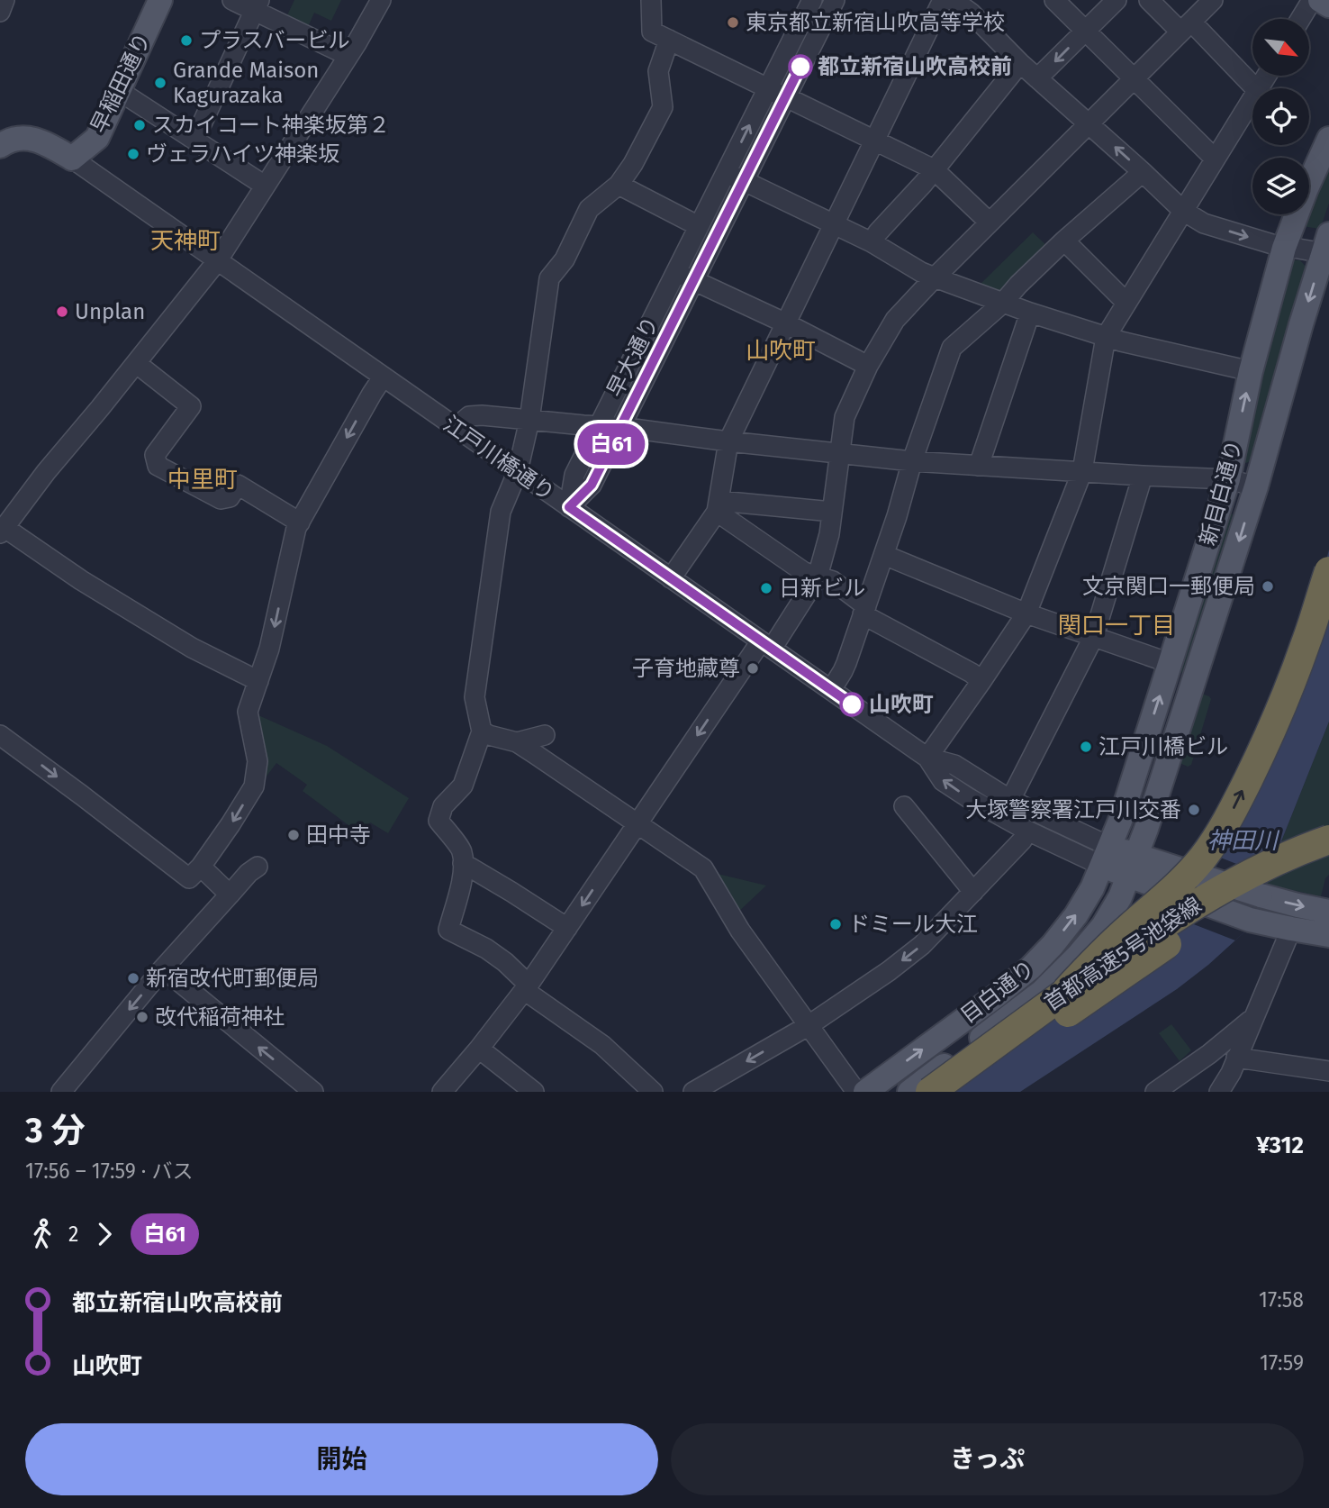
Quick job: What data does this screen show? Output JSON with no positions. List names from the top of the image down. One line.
{"streets":{"highway":["首都高速5号池袋線"],"main road":["早稲田通り","新目白通り","目白通り"],"street":["早大通り","江戸川橋通り"]},"crossings":[["早稲田通り","江戸川橋通り"],["早大通り","江戸川橋通り"],["江戸川橋通り","新目白通り"],["江戸川橋通り","目白通り"],["新目白通り","目白通り"],["首都高速5号池袋線","目白通り"]],"districts":["天神町","山吹町","中里町","関口一丁目"],"water":["神田川"],"places":["東京都立新宿山吹高等学校","プラスバービル","都立新宿山吹高校前","Grande Maison Kagurazaka","スカイコート神楽坂第２","ヴェラハイツ神楽坂","Unplan","文京関口一郵便局","日新ビル","子育地藏尊","山吹町","江戸川橋ビル","大塚警察署江戸川交番","田中寺","ドミール大江","新宿改代町郵便局","改代稲荷神社"],"lines":["bus line 白61"],"north":"bottom right","page":{"on_map":"白61","heading":["3 分","17:56 – 17:59 · バス","¥312"],"legs":["2","白61"],"list":[{"name":"都立新宿山吹高校前","value":"17:58"},{"name":"山吹町","value":"17:59"}],"buttons":["開始","きっぷ"]}}
